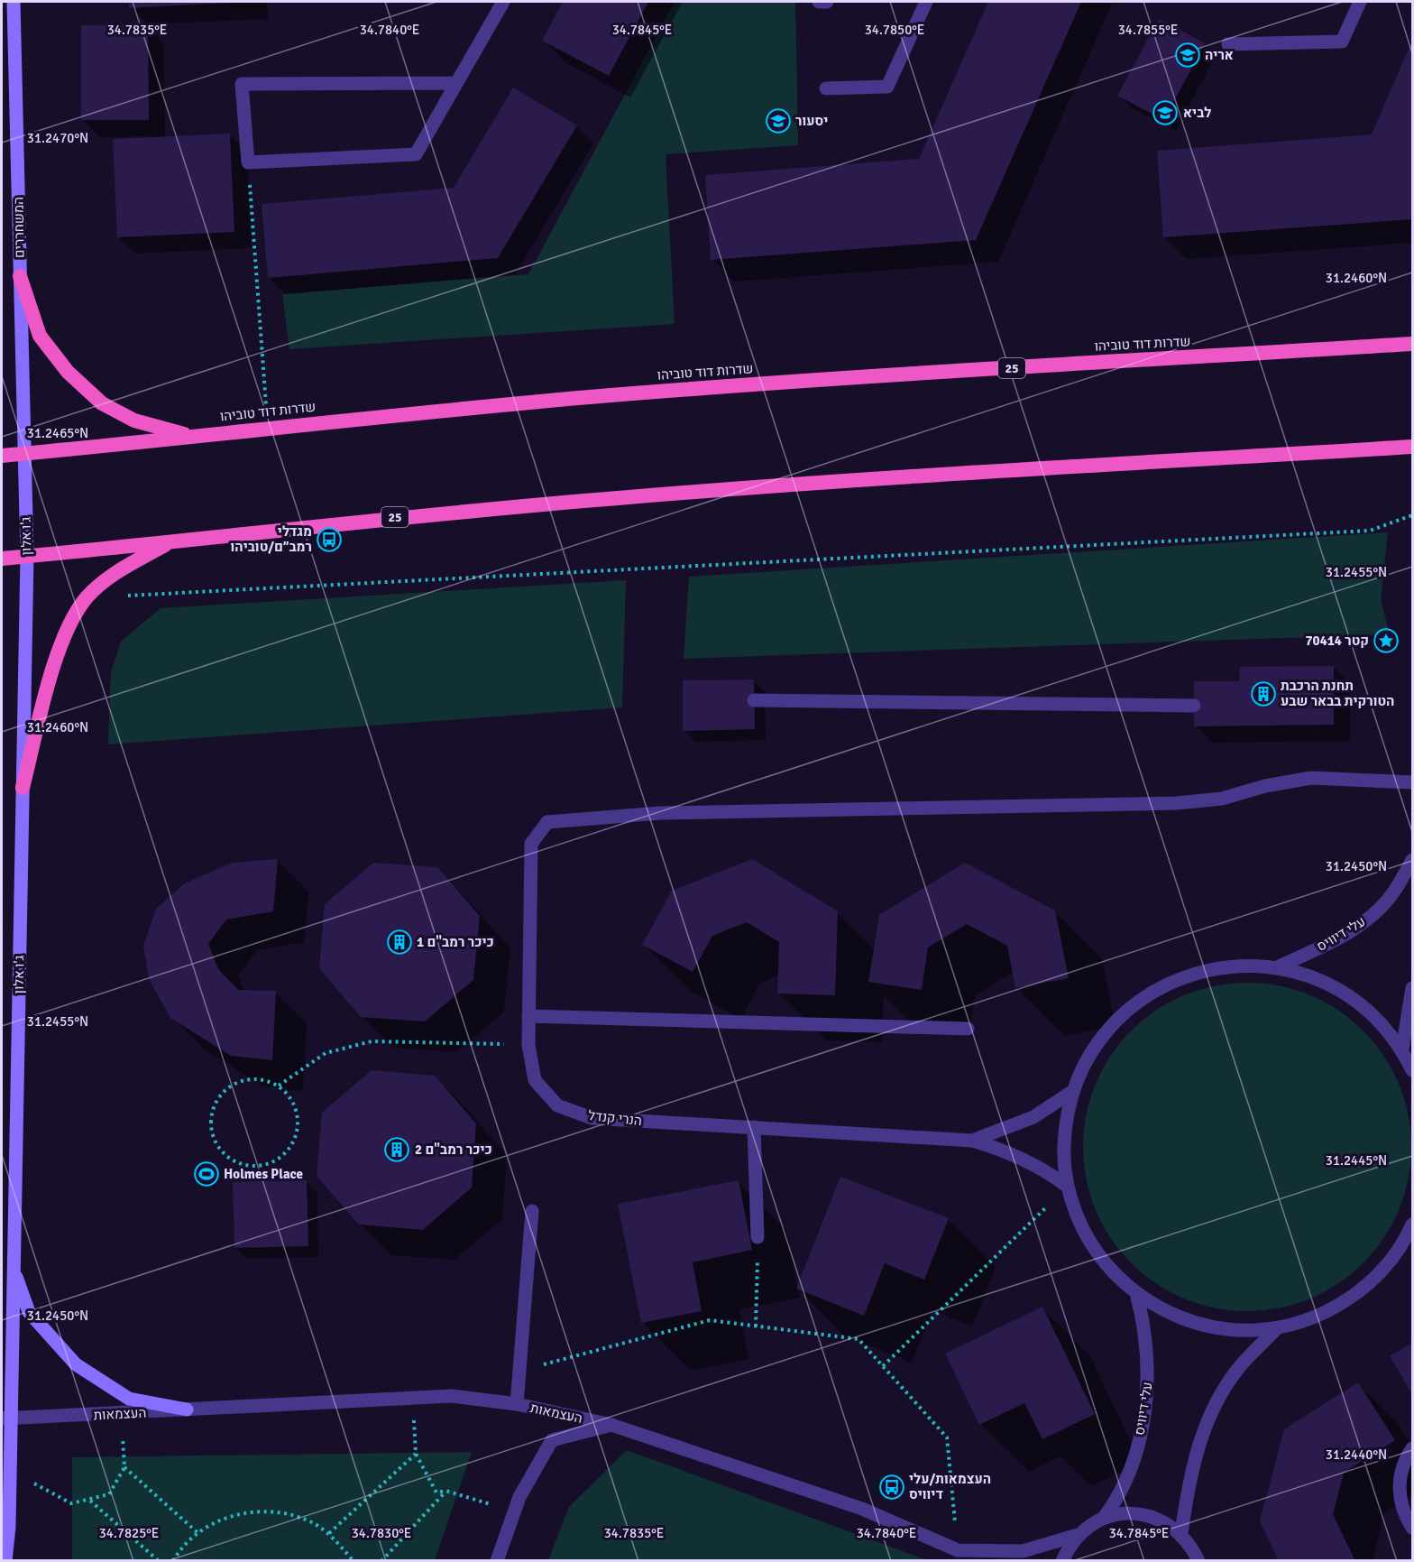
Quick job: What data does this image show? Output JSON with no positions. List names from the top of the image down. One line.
{"streets":{"highway":["שדרות דוד טוביהו","25"],"main road":["המשחררים","ג'ו אלון"],"street":["עלי דיוויס","הנרי קנדל","העצמאות"]},"crossings":[["המשחררים","שדרות דוד טוביהו"],["המשחררים","ג'ו אלון"],["שדרות דוד טוביהו","ג'ו אלון"],["25","ג'ו אלון"],["ג'ו אלון","העצמאות"]],"places":{"school or university":["אריה","לביא","יסעור"],"bus stop":["מגדלי רמב״ם/טוביהו","העצמאות/עלי דיוויס"],"place":["קטר 70414"],"building":["תחנת הרכבת הטורקית בבאר שבע","כיכר רמב\"ם 1","כיכר רמב\"ם 2"],"sports":["Holmes Place"]},"coordinates":["34.7835°E","34.7840°E","34.7845°E","34.7850°E","34.7855°E","31.2470°N","31.2460°N","31.2465°N","31.2455°N","31.2450°N","31.2445°N","31.2440°N","34.7825°E","34.7830°E"]}
